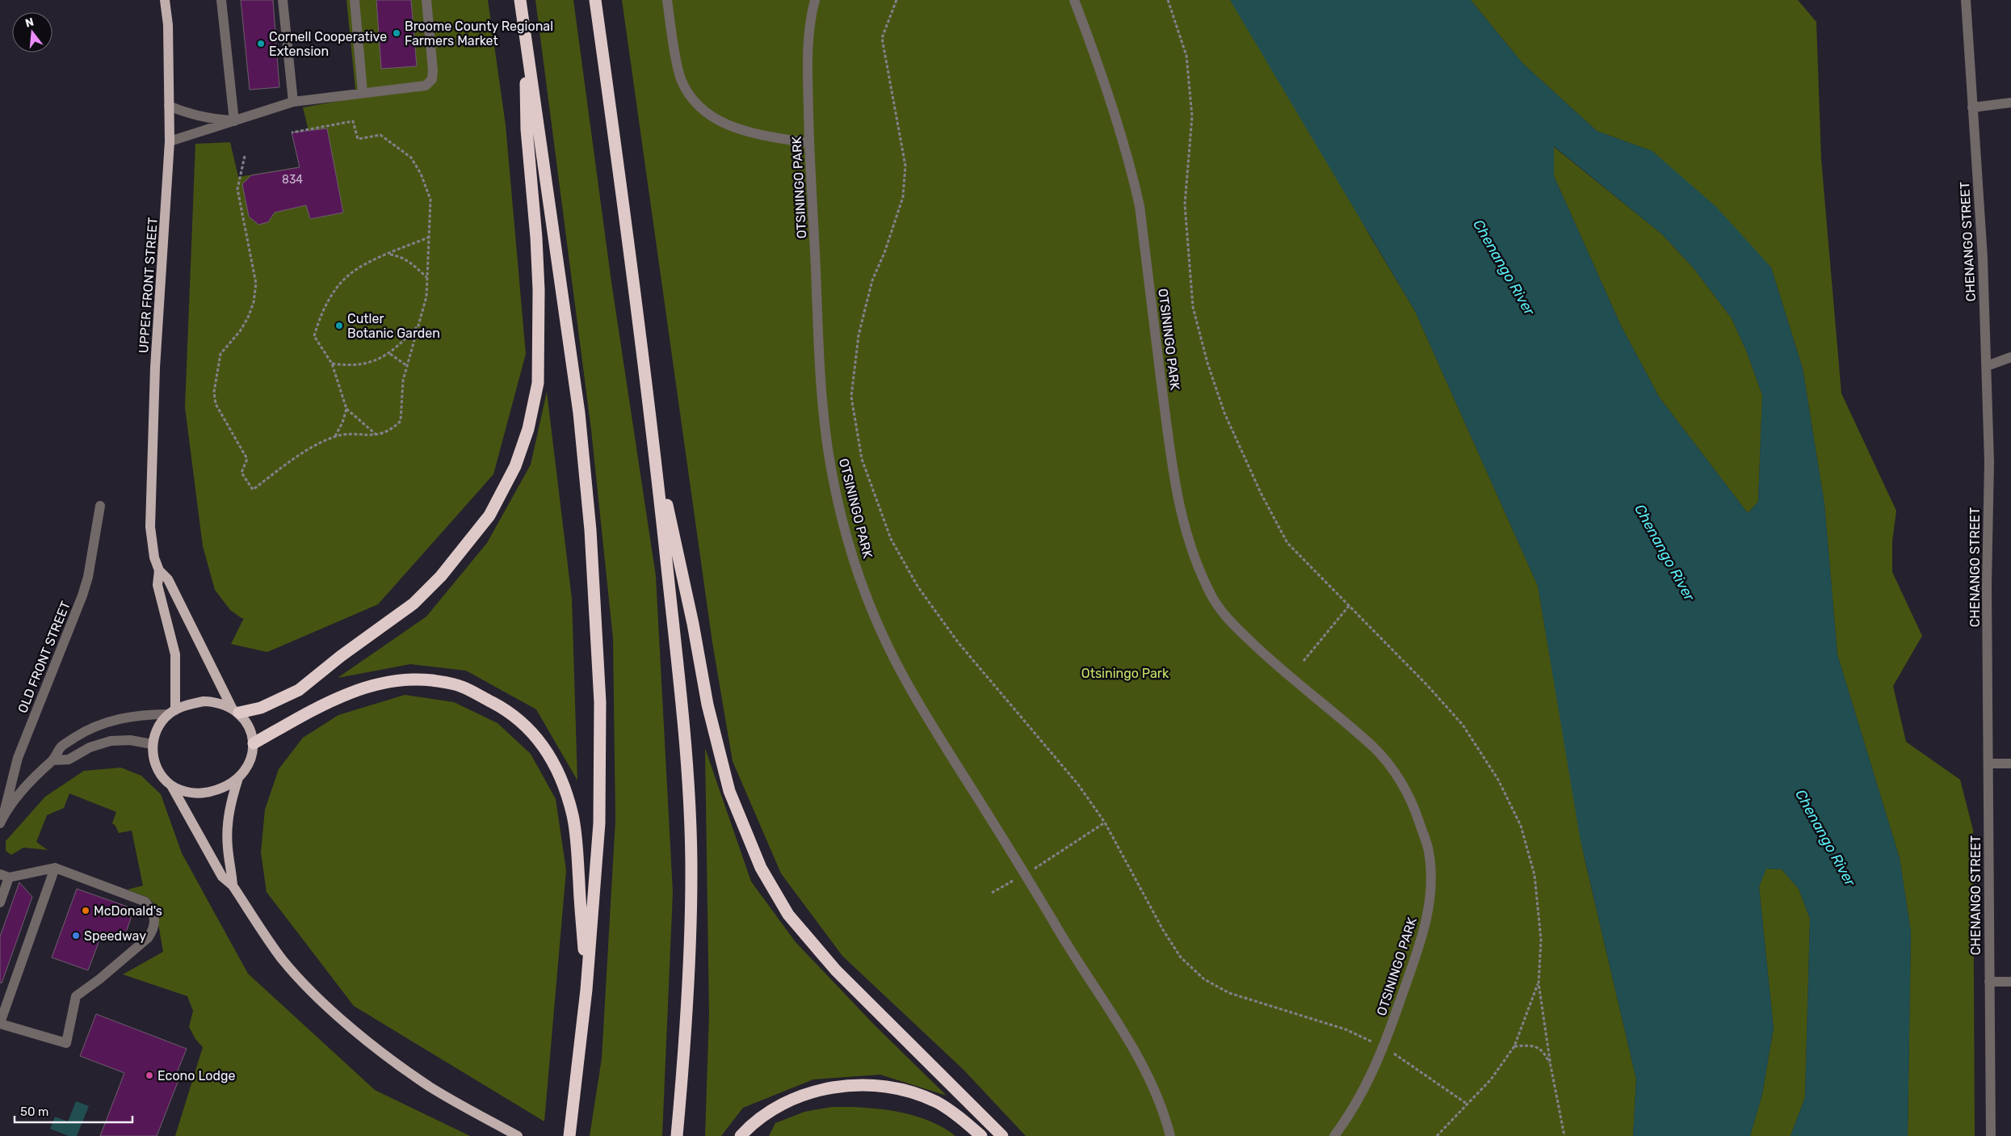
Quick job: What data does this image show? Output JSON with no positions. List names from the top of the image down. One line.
{"streets":{"main road":["UPPER FRONT STREET"],"street":["OTSININGO PARK","CHENANGO STREET","OLD FRONT STREET"]},"crossings":[["UPPER FRONT STREET","OLD FRONT STREET"]],"water":["Chenango River"],"parks":["Otsiningo Park"],"places":["Broome County Regional Farmers Market","Cornell Cooperative Extension","Cutler Botanic Garden","McDonald's","Speedway","Econo Lodge"],"house_numbers":["834"],"scale_bar":"50 m","north":"top"}
